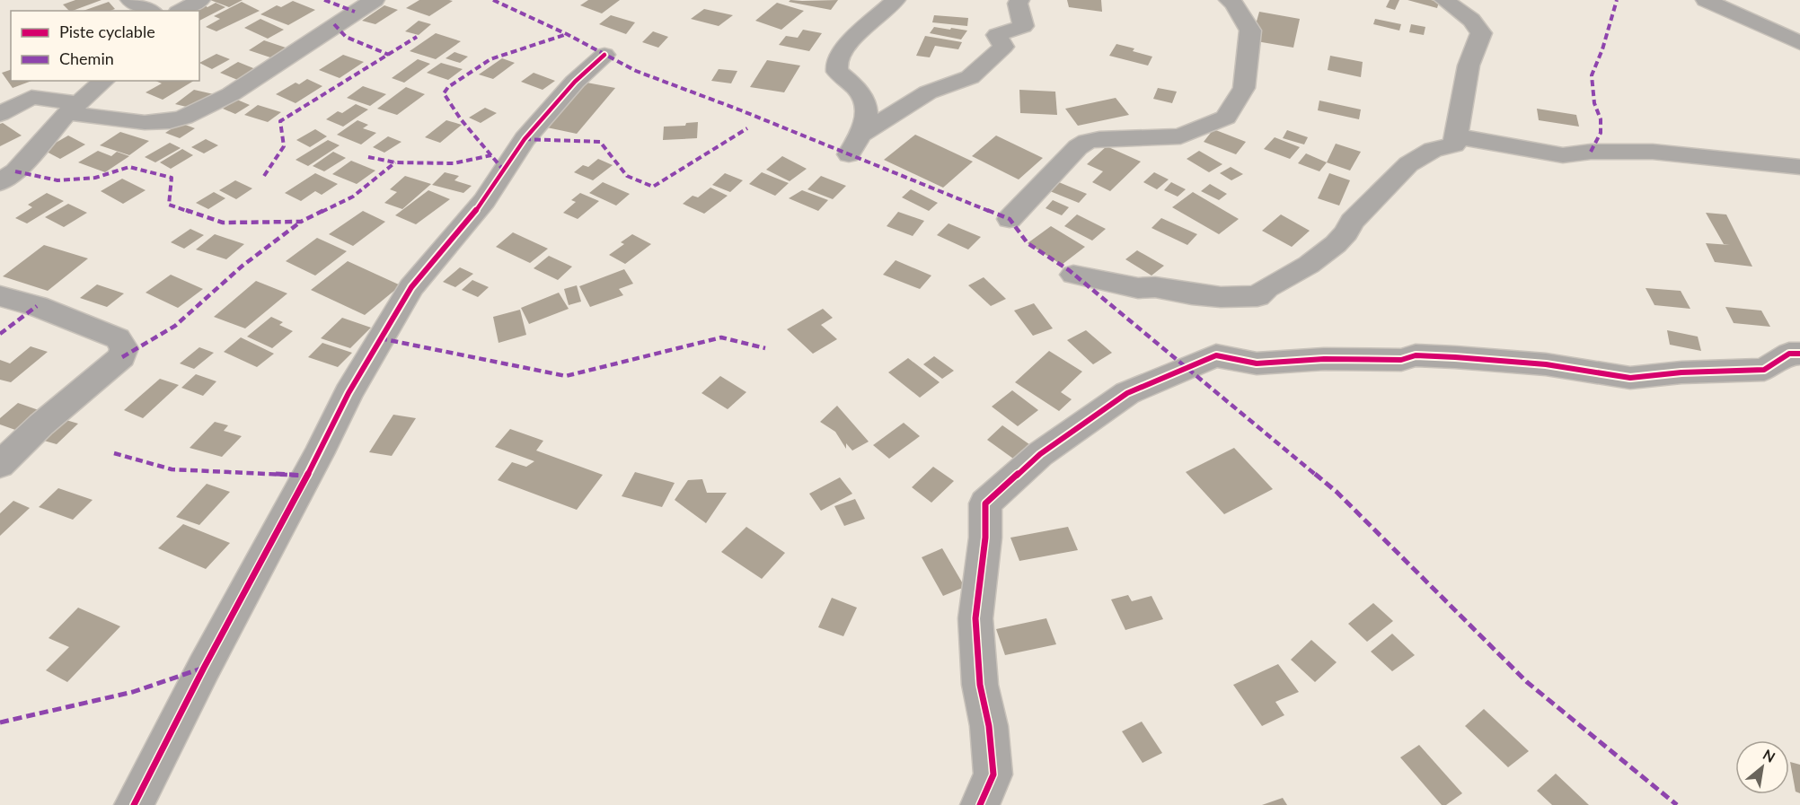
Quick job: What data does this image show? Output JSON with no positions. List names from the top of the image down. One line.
{"legend":["Piste cyclable","Chemin"],"north":"top right"}
